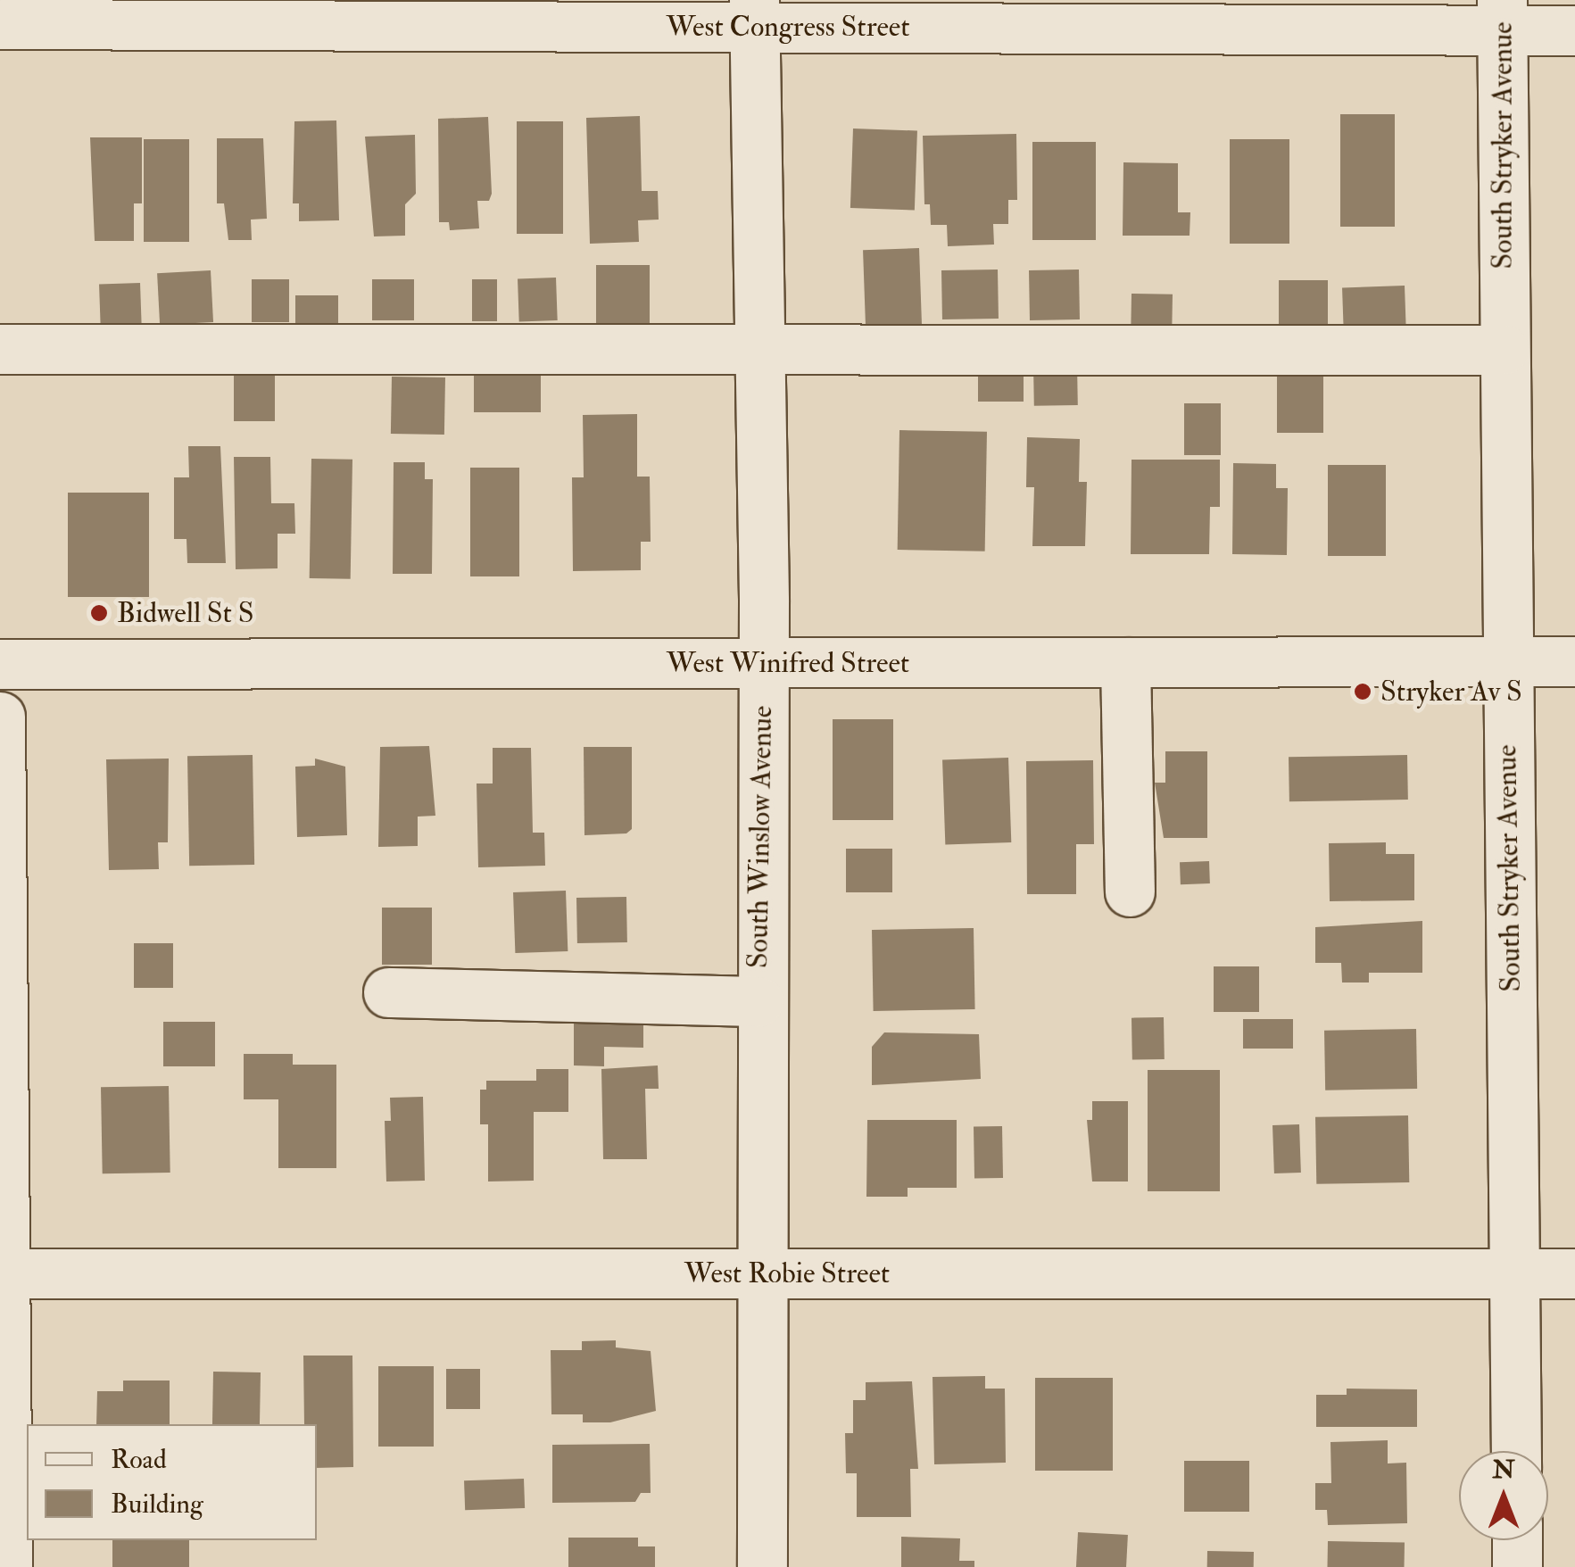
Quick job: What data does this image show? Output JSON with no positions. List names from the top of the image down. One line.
{"streets":{"street":["West Congress Street","South Stryker Avenue","West Winifred Street","South Winslow Avenue","West Robie Street"]},"crossings":[["West Congress Street","South Stryker Avenue"],["West Congress Street","South Winslow Avenue"],["South Stryker Avenue","West Winifred Street"],["South Stryker Avenue","West Robie Street"],["West Winifred Street","South Winslow Avenue"],["South Winslow Avenue","West Robie Street"]],"places":["Bidwell St S","Stryker Av S"],"legend":["Road","Building"],"north":"top"}
